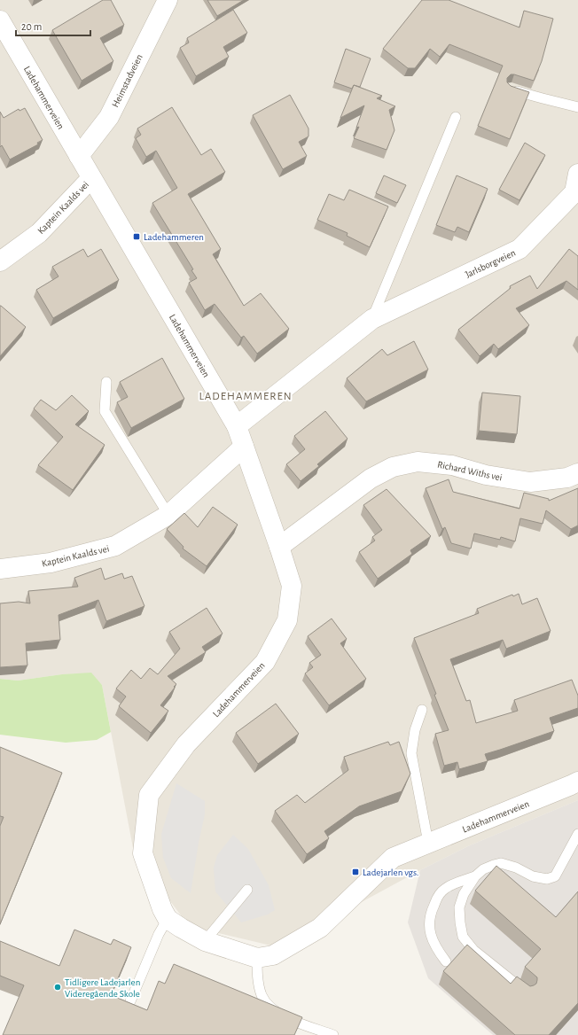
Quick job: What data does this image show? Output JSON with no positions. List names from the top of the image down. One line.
{"streets":{"street":["Heimstadveien","Ladehammerveien","Kaptein Kaalds vei","Jarlsborgveien","Richard Withs vei"]},"crossings":[["Heimstadveien","Ladehammerveien"],["Ladehammerveien","Kaptein Kaalds vei"],["Ladehammerveien","Jarlsborgveien"],["Ladehammerveien","Richard Withs vei"]],"districts":["LADEHAMMEREN"],"places":{"transit":["Ladehammeren","Ladejarlen vgs."],"other":["Tidligere Ladejarlen Videregående Skole"]},"scale_bar":"20 m"}
